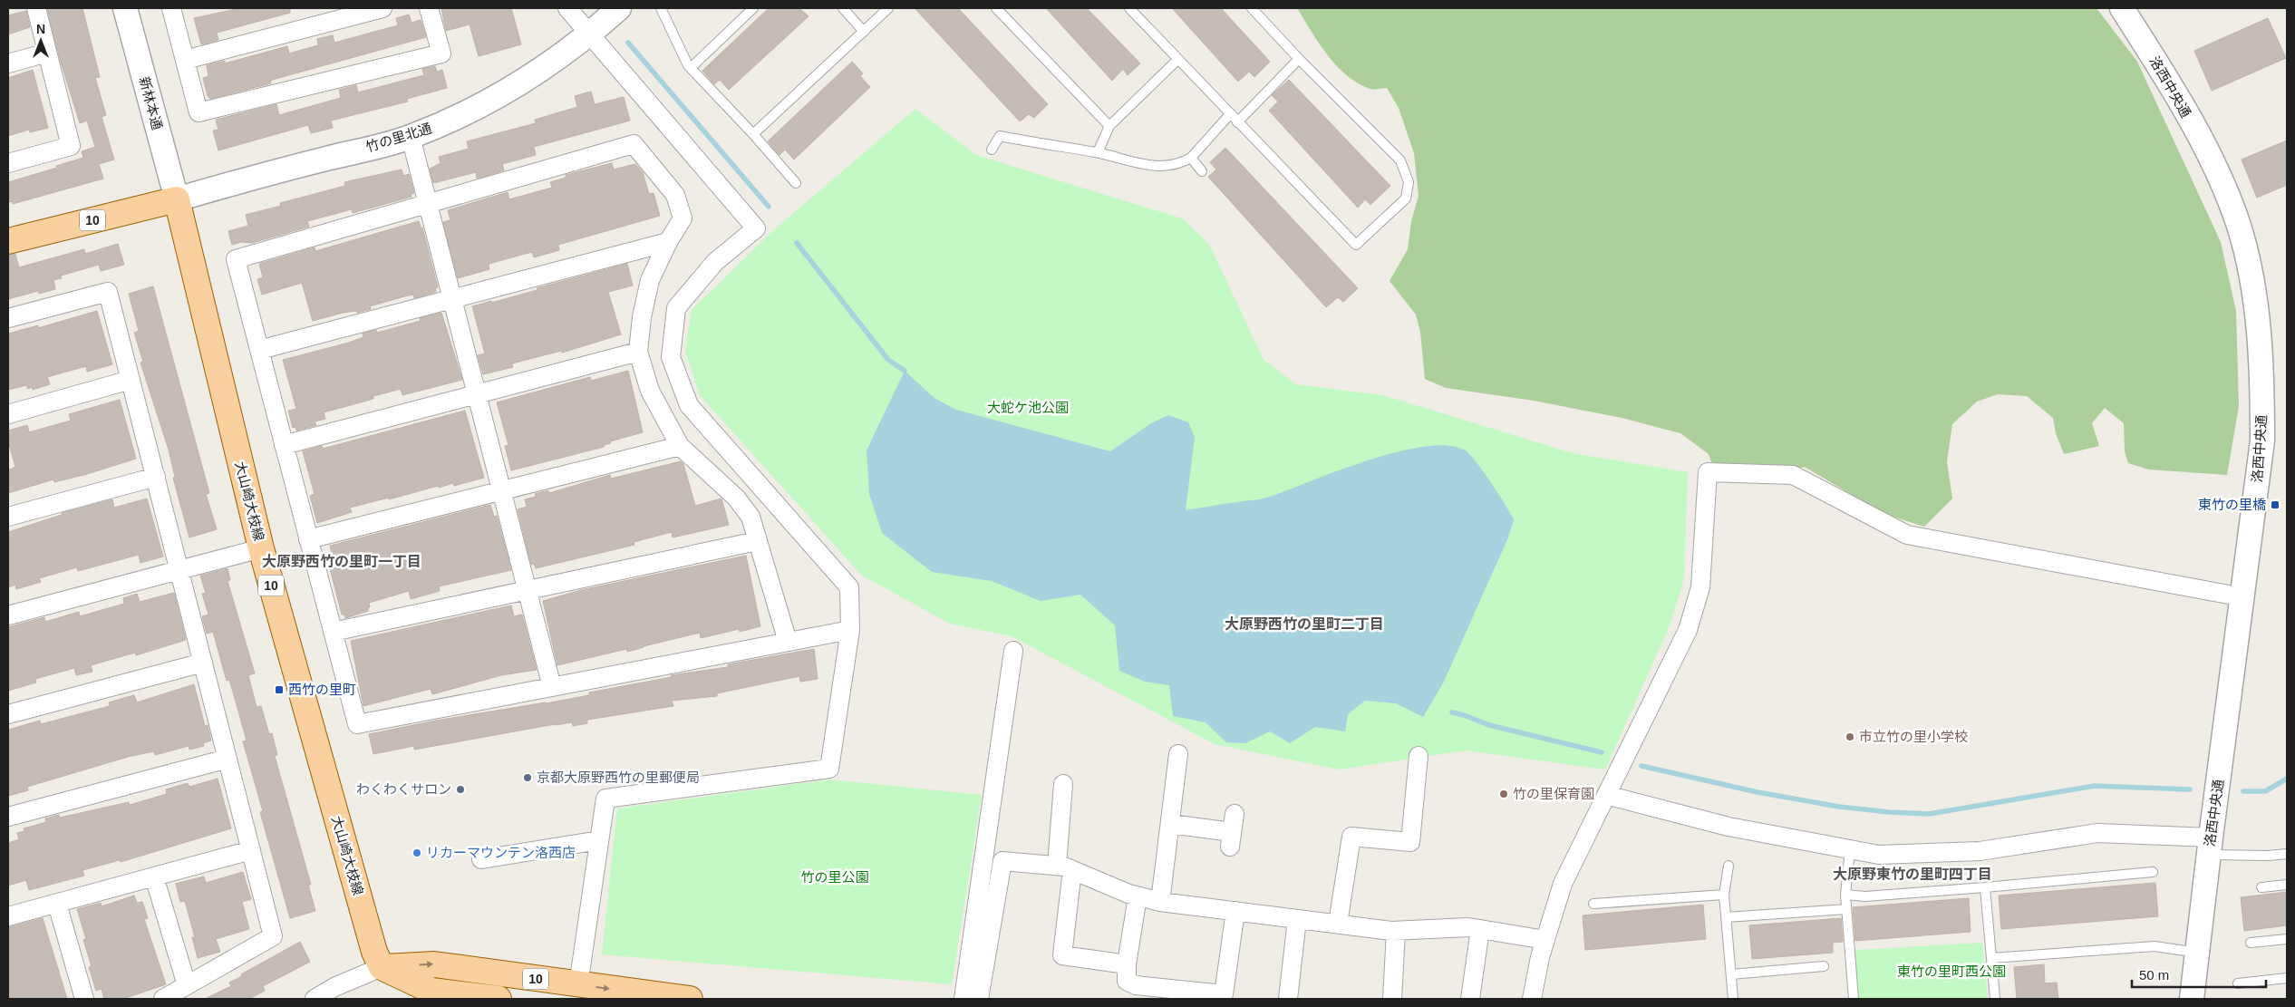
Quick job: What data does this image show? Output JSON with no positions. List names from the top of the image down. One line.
{"streets":{"main road":["10","大山崎大枝線"],"street":["洛西中央通","新林本通","竹の里北通"]},"crossings":[["新林本通","竹の里北通"],["新林本通","10"],["新林本通","大山崎大枝線"],["竹の里北通","10"],["竹の里北通","大山崎大枝線"],["10","大山崎大枝線"]],"districts":["大原野西竹の里町一丁目","大原野西竹の里町二丁目","大原野東竹の里町四丁目"],"parks":["大蛇ケ池公園","竹の里公園","東竹の里町西公園"],"places":{"transit":["東竹の里橋","西竹の里町"],"other":["市立竹の里小学校","京都大原野西竹の里郵便局","わくわくサロン","竹の里保育園","リカーマウンテン洛西店"]},"scale_bar":"50 m","north":"top"}
